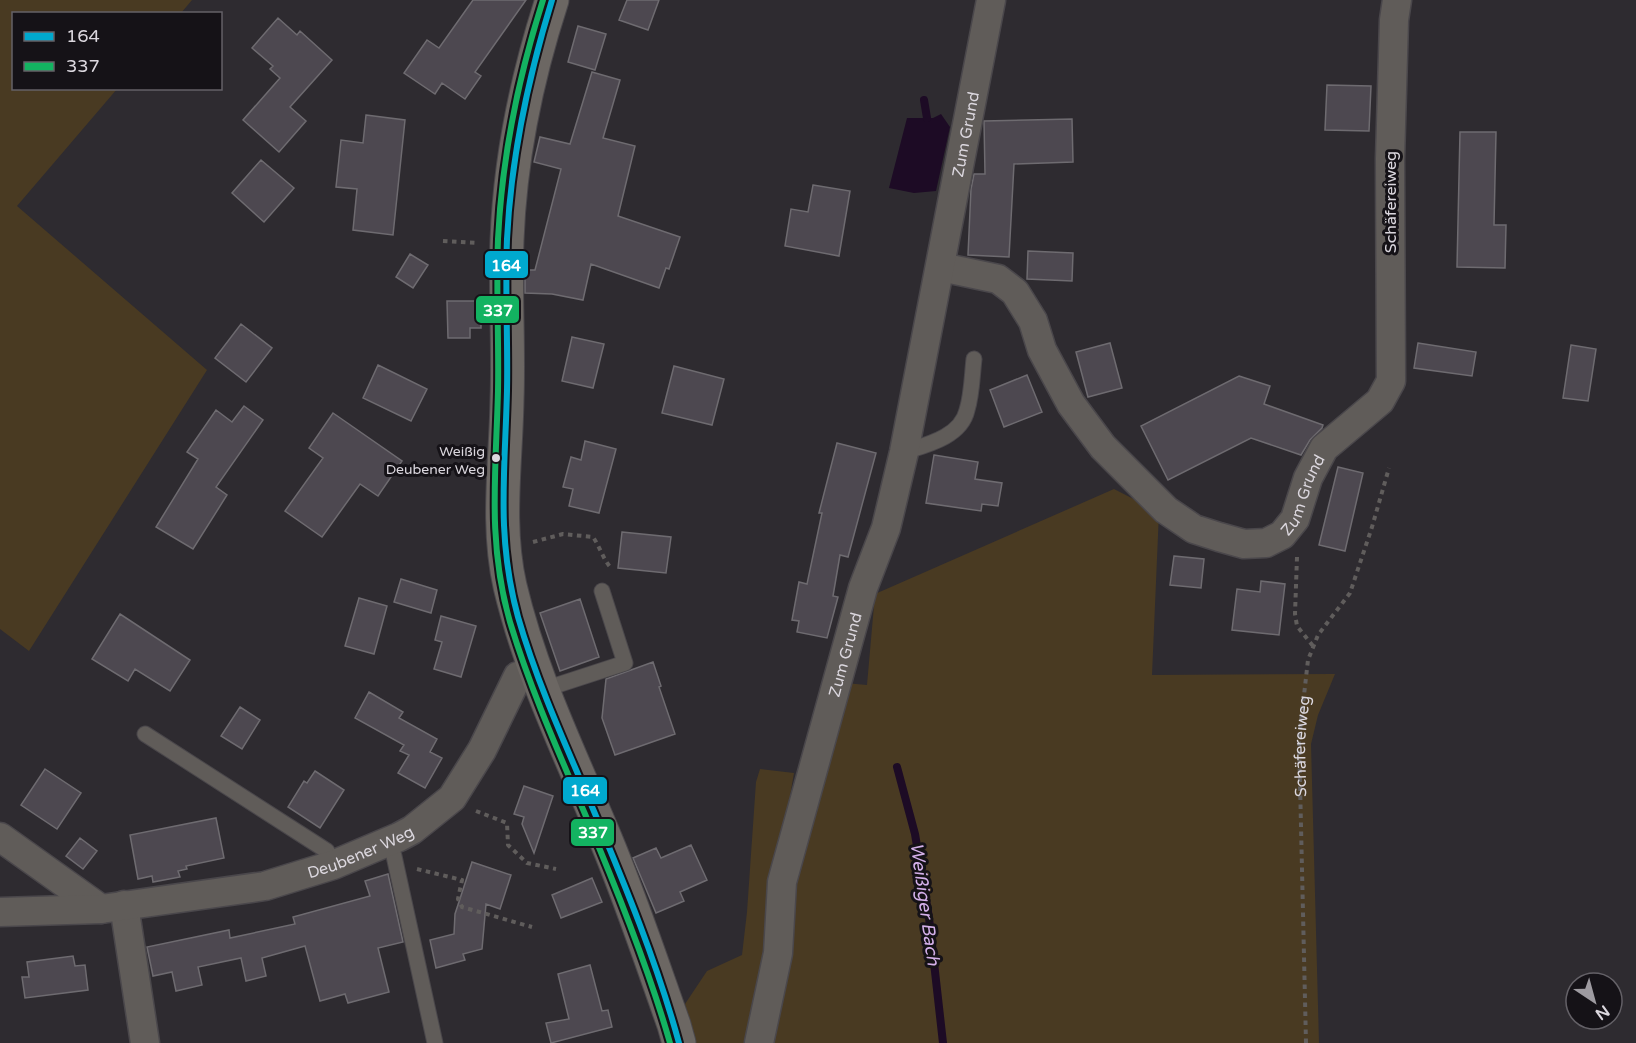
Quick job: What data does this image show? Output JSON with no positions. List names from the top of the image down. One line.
{"streets":{"street":["Zum Grund","Schäfereiweg","Deubener Weg"]},"crossings":[["Zum Grund","Schäfereiweg"]],"water":["Weißiger Bach"],"places":["Weißig Deubener Weg"],"lines":["transit line 164","transit line 337"],"legend":["164","337"],"north":"bottom right"}
